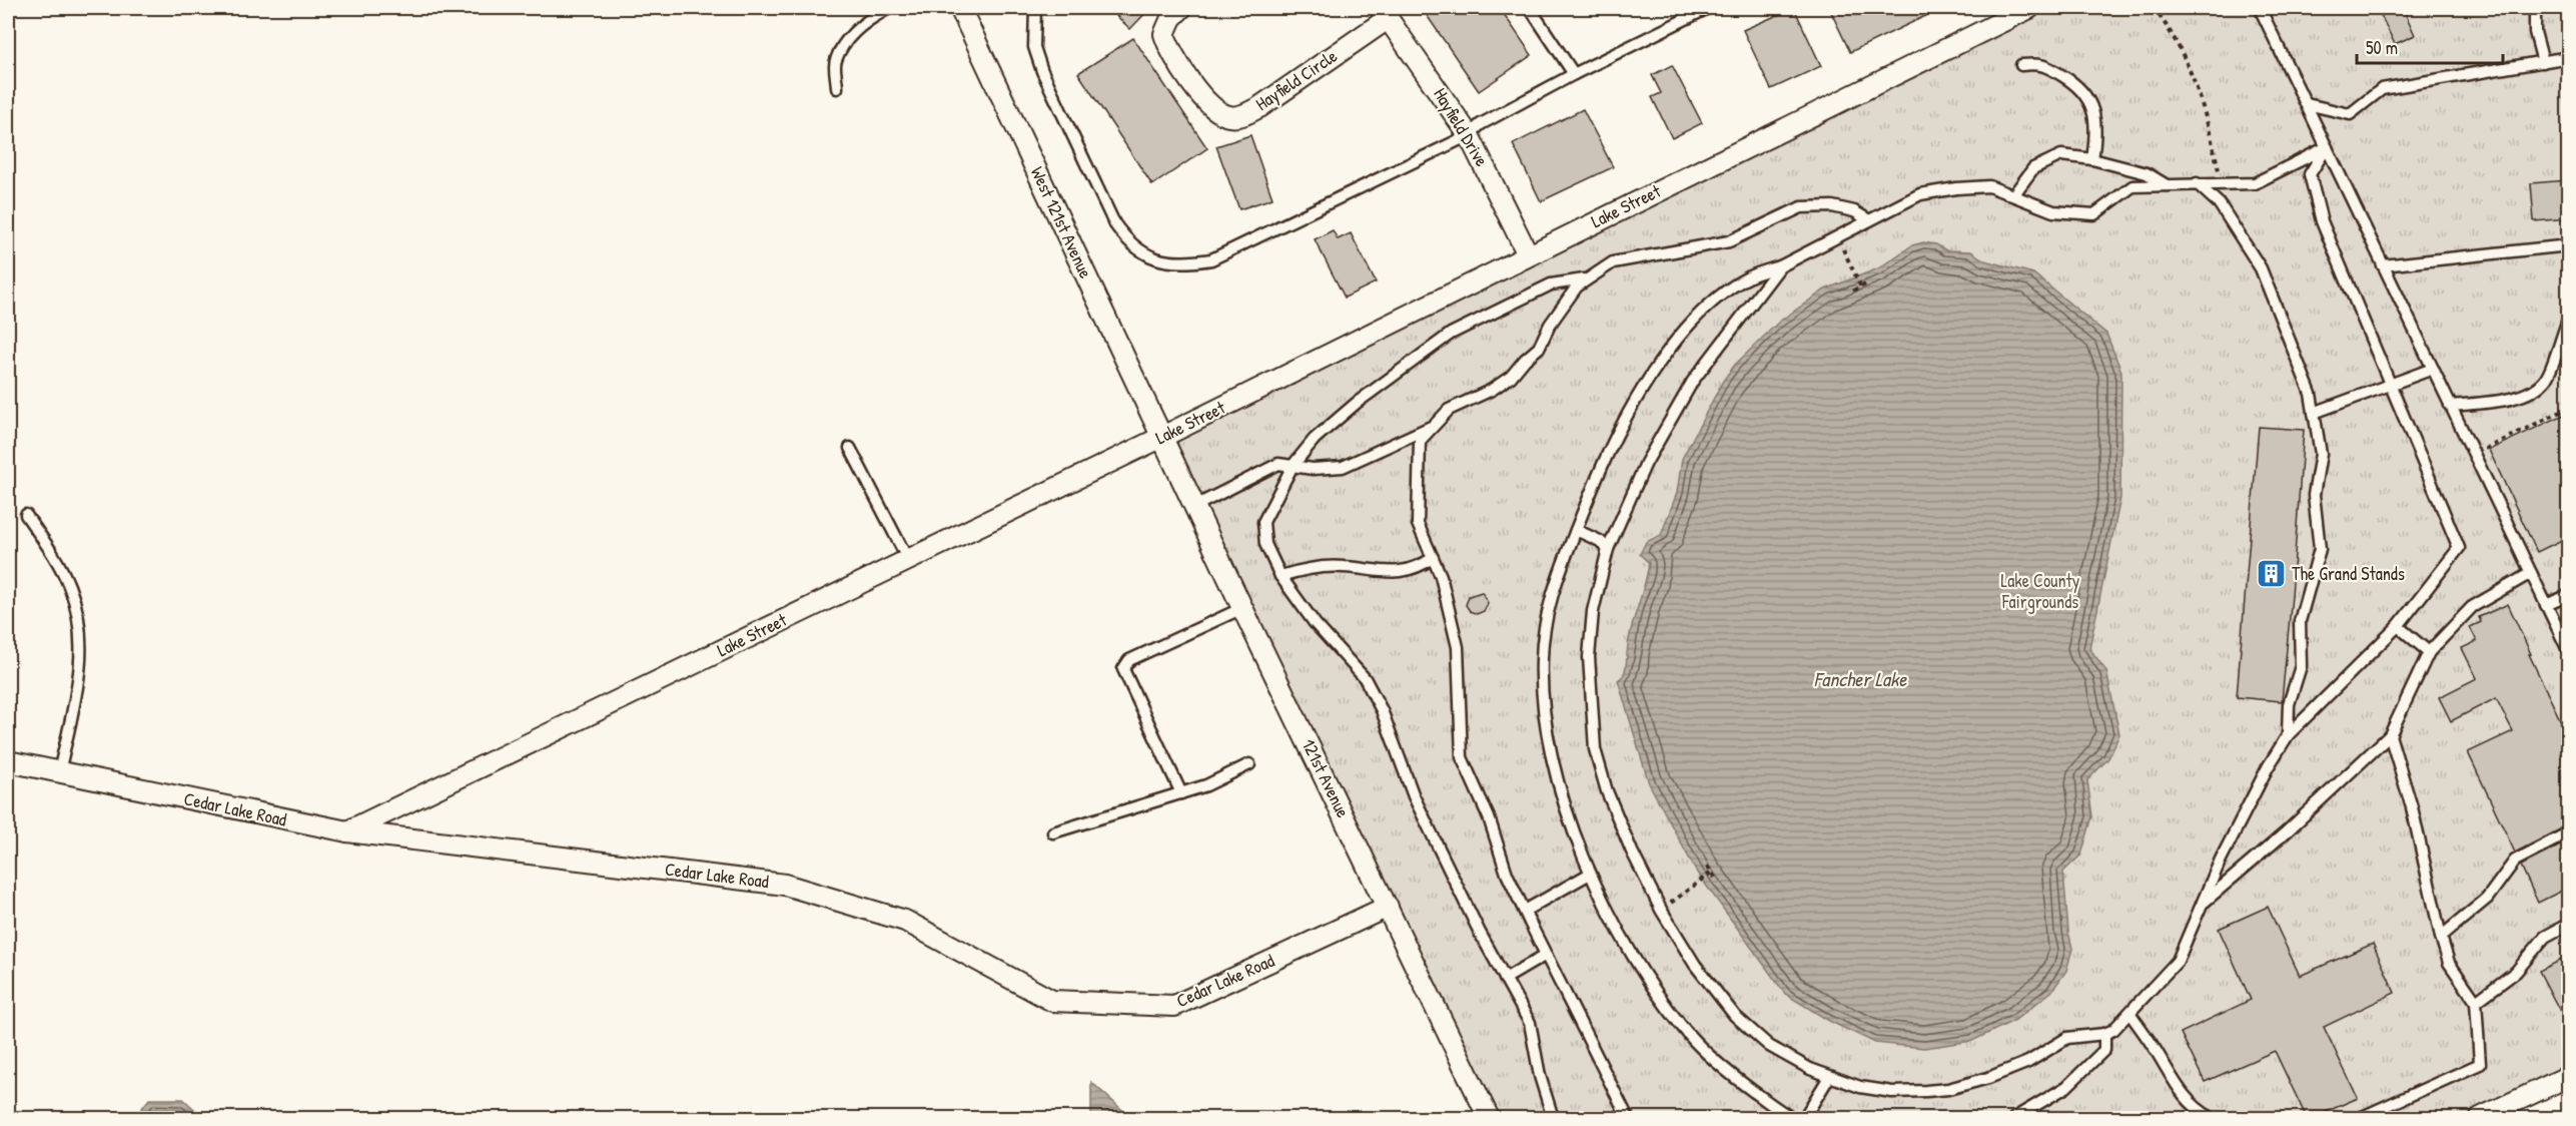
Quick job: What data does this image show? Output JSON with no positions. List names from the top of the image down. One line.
{"streets":{"street":["Hayfield Circle","Hayfield Drive","Lake Street","West 121st Avenue","121st Avenue","Cedar Lake Road"]},"crossings":[["Hayfield Circle","Hayfield Drive"],["Hayfield Drive","Lake Street"],["Lake Street","West 121st Avenue"],["Lake Street","121st Avenue"],["Lake Street","Cedar Lake Road"],["West 121st Avenue","121st Avenue"],["121st Avenue","Cedar Lake Road"]],"water":["Fancher Lake"],"parks":["Lake County Fairgrounds"],"places":{"building":["The Grand Stands"]},"scale_bar":"50 m"}
